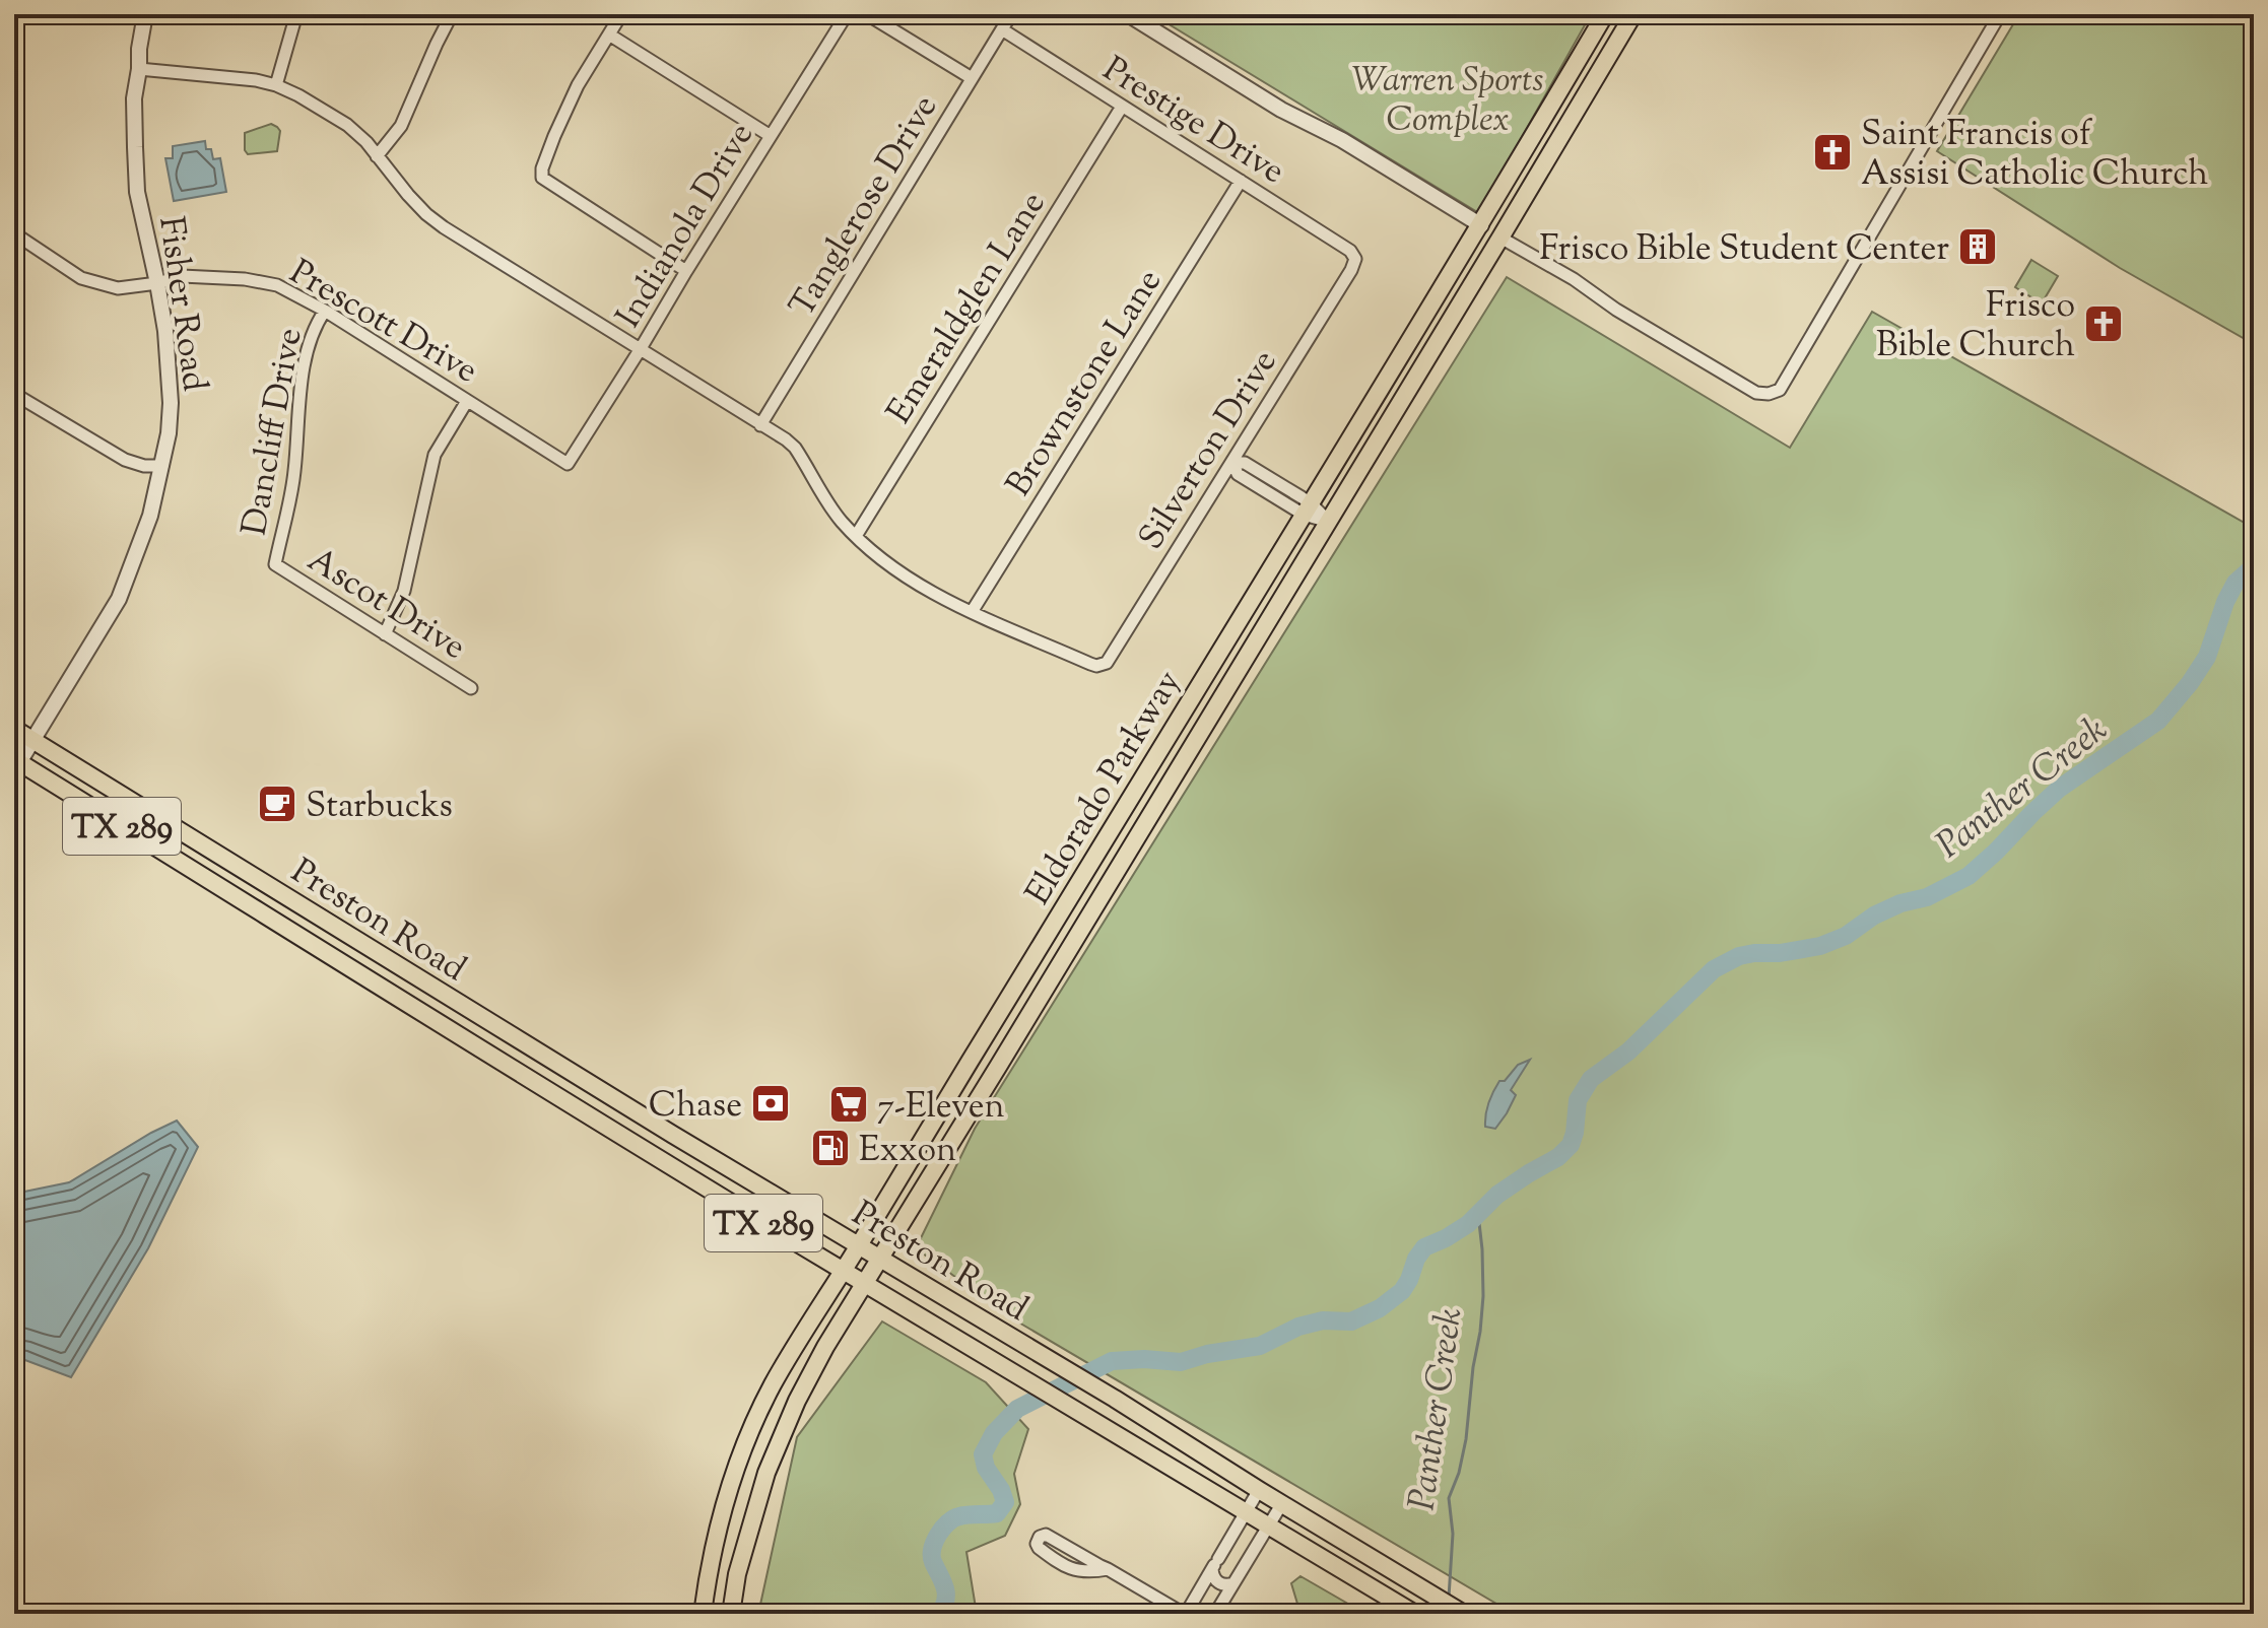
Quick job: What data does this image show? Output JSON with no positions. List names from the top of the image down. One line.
{"streets":{"main road":["Eldorado Parkway","TX 289","Preston Road"],"street":["Prestige Drive","Tanglerose Drive","Indianola Drive","Fisher Road","Emeraldglen Lane","Prescott Drive","Brownstone Lane","Dancliff Drive","Silverton Drive","Ascot Drive"]},"crossings":[["Prestige Drive","Tanglerose Drive"],["Prestige Drive","Emeraldglen Lane"],["Prestige Drive","Brownstone Lane"],["Prestige Drive","Silverton Drive"],["Indianola Drive","Prescott Drive"],["Fisher Road","Prescott Drive"],["Fisher Road","Preston Road"],["Prescott Drive","Dancliff Drive"],["Brownstone Lane","Silverton Drive"],["Dancliff Drive","Ascot Drive"],["Eldorado Parkway","Preston Road"]],"water":["Panther Creek"],"parks":["Warren Sports Complex"],"places":{"church":["Saint Francis of Assisi Catholic Church","Frisco Bible Church"],"building":["Frisco Bible Student Center"],"cafe":["Starbucks"],"bank":["Chase"],"supermarket":["7-Eleven"],"fuel station":["Exxon"]}}
